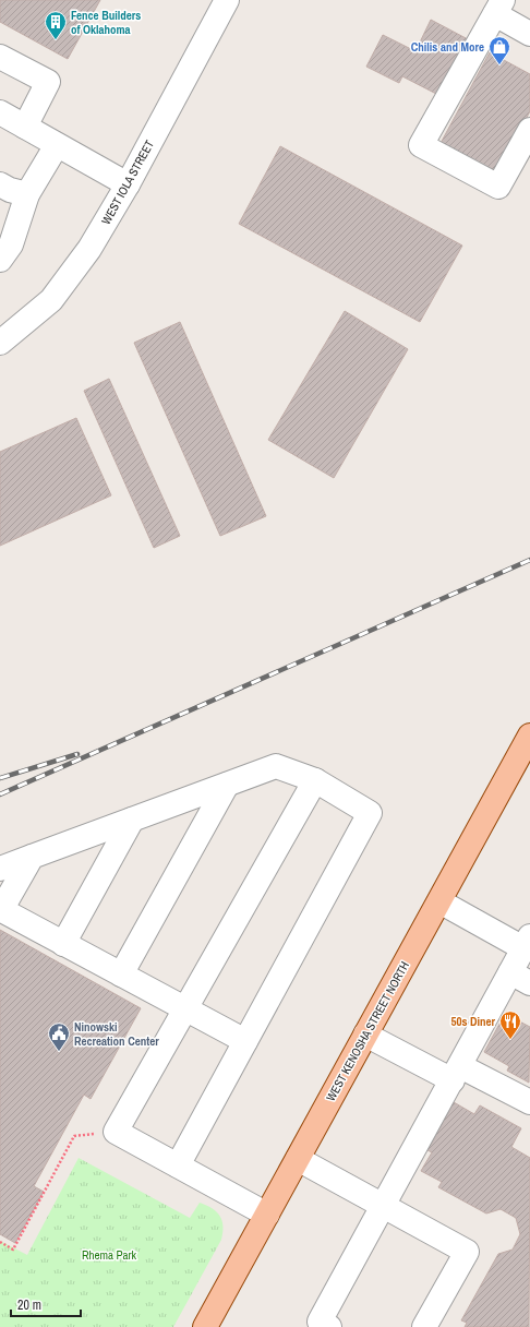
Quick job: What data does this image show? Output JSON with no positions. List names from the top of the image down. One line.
{"streets":{"main road":["WEST KENOSHA STREET NORTH"],"street":["WEST IOLA STREET"]},"parks":["Rhema Park"],"places":{"building":["Fence Builders of Oklahoma"],"shop":["Chilis and More"],"restaurant":["50s Diner"],"public building":["Ninowski Recreation Center"]},"scale_bar":"20 m"}
